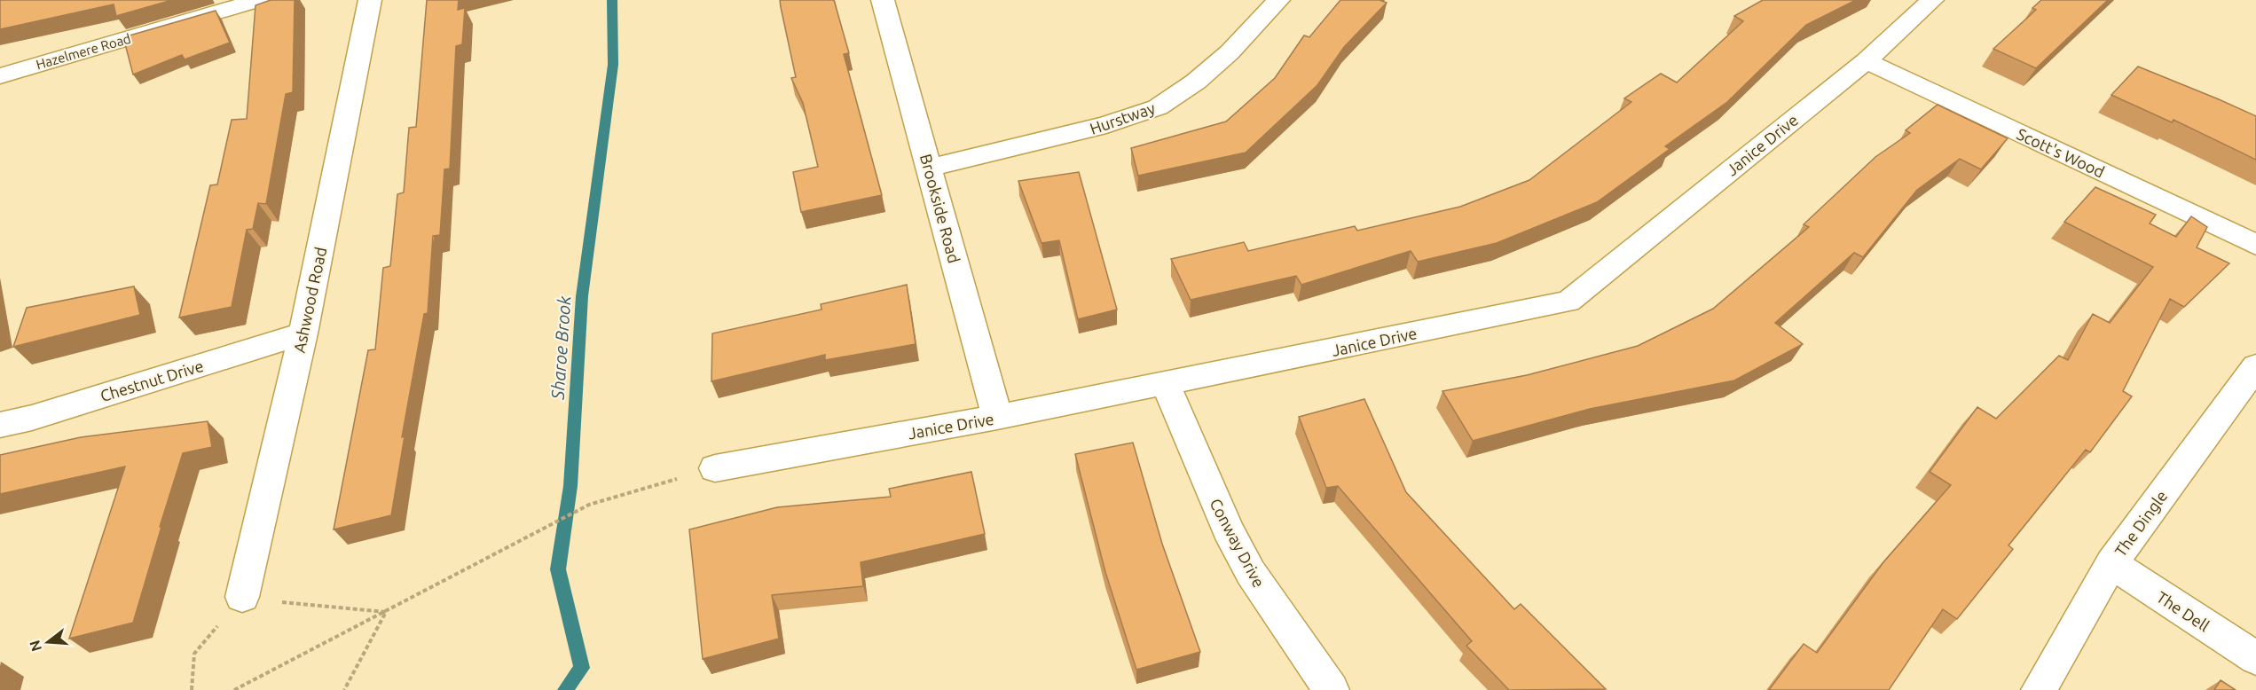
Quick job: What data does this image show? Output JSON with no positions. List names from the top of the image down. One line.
{"streets":{"street":["Hazelmere Road","Hurstway","Janice Drive","Scott's Wood","Brookside Road","Ashwood Road","Chestnut Drive","The Dingle","Conway Drive","The Dell"]},"crossings":[["Hurstway","Brookside Road"],["Janice Drive","Scott's Wood"],["Janice Drive","Brookside Road"],["Janice Drive","Conway Drive"],["Ashwood Road","Chestnut Drive"],["The Dingle","The Dell"]],"water":["Sharoe Brook"],"north":"left"}
